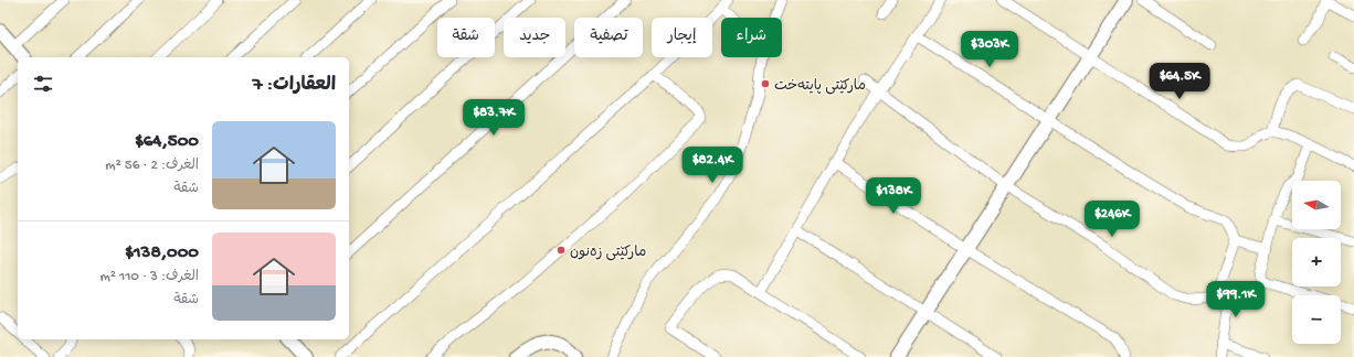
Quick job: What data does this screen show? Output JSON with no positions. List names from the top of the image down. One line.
{"places":["مارکێتی پایتەخت","مارکێتی زەنون"],"north":"left","page":{"chip":["شراء","إيجار","تصفية","جديد","شقة"],"price":["$303K","$64.5K","$83.7K","$82.4K","$138K","$246K","$99.1K"],"heading":"العقارات: 7","list":[{"name":"$64,500","note":"الغرف: 2 · 56 m² · شقة"},{"name":"$138,000","note":"الغرف: 3 · 110 m² · شقة"}],"map_buttons":["+","−"]}}
